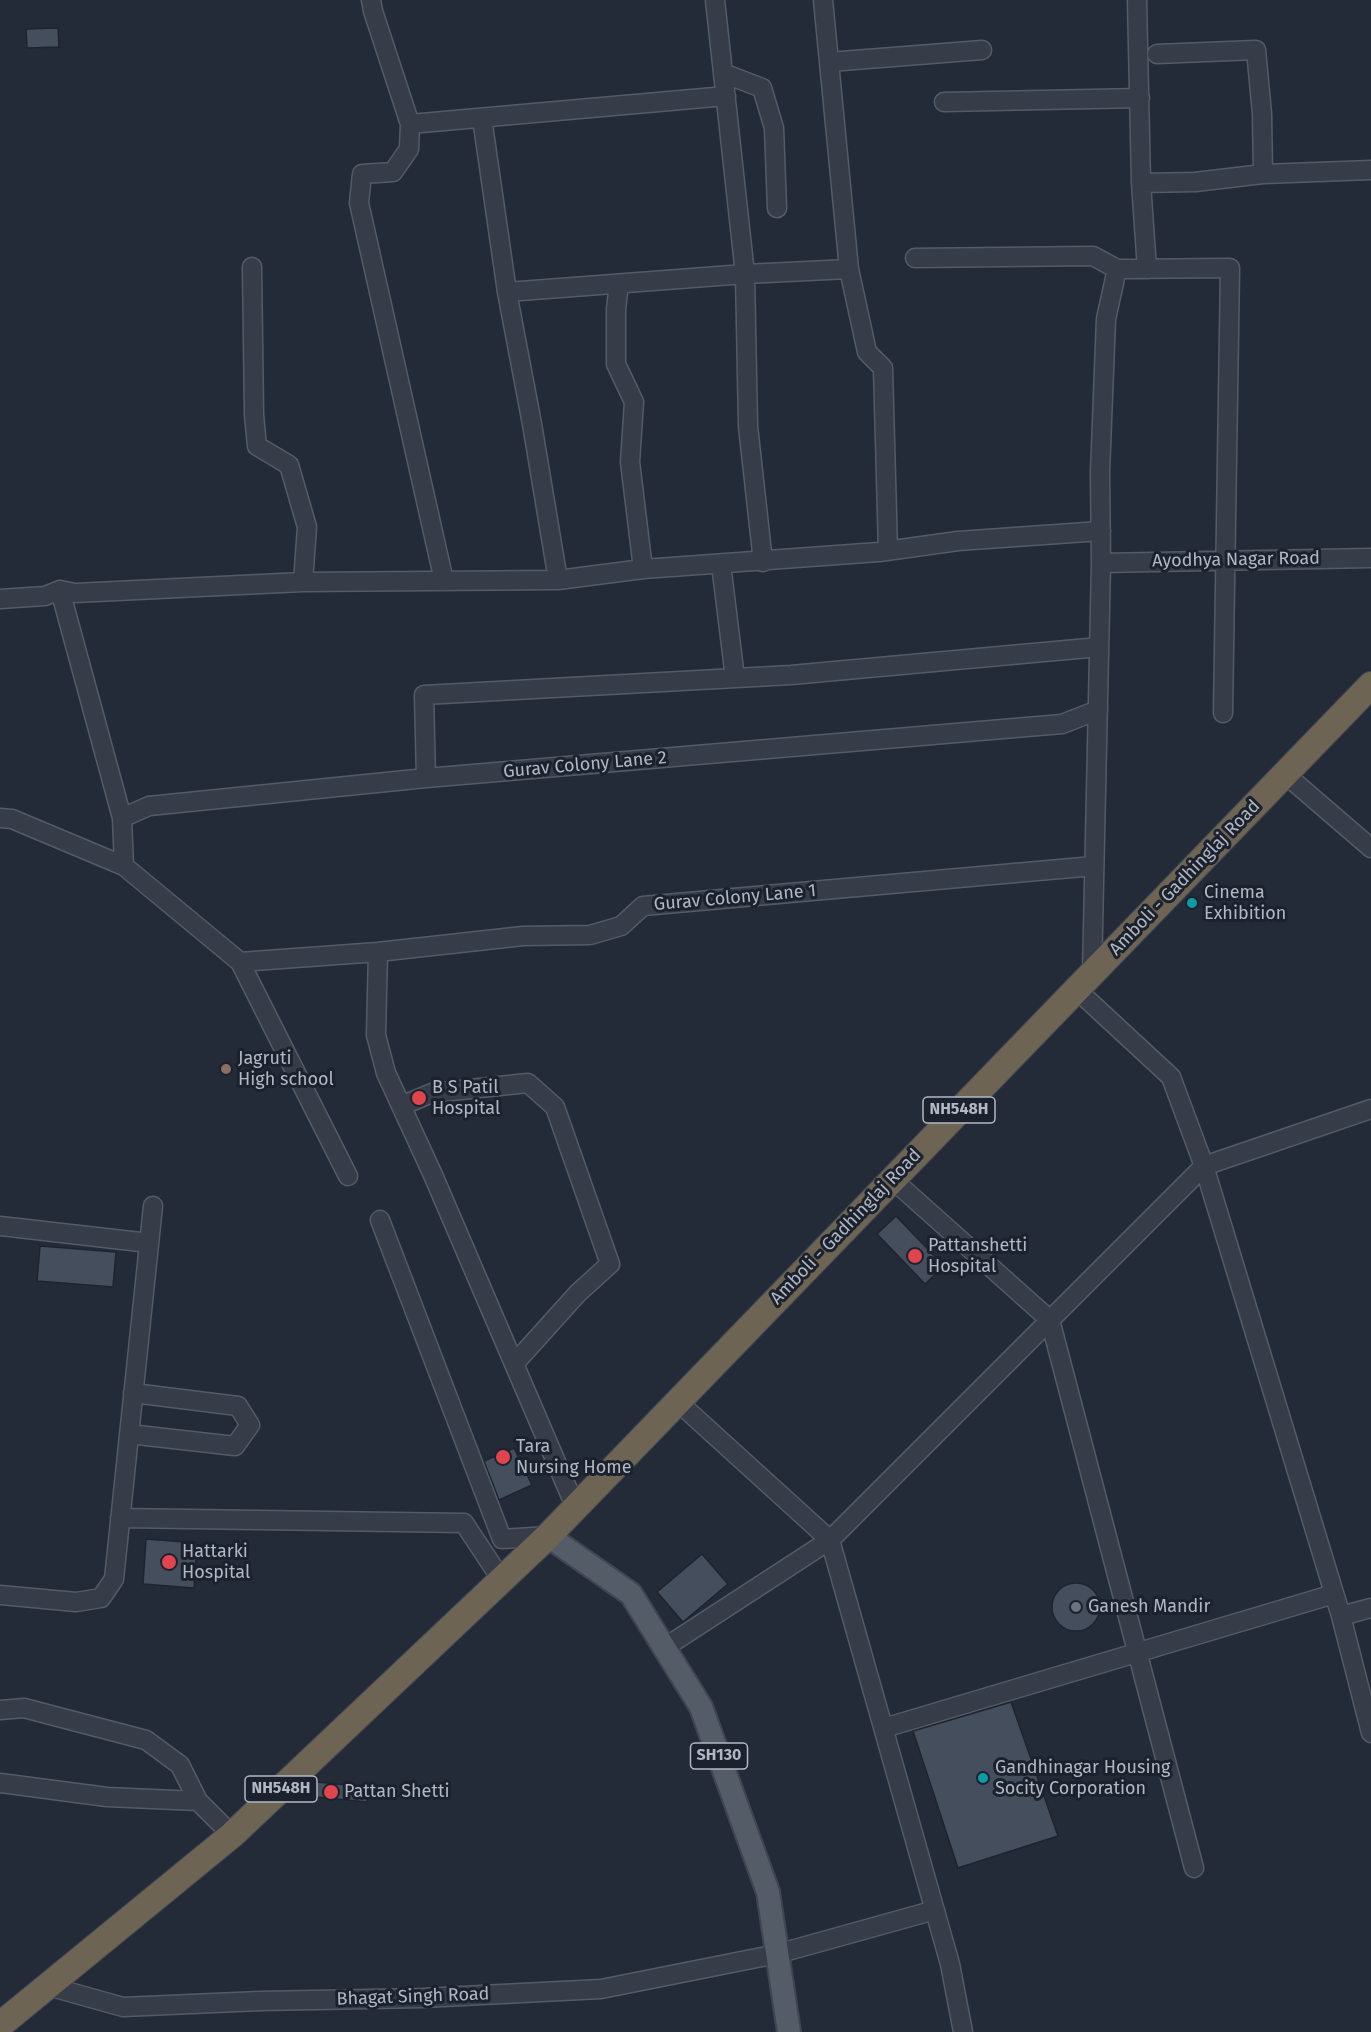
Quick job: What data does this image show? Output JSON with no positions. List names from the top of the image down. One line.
{"streets":{"highway":["Amboli - Gadhinglaj Road","NH548H"],"main road":["SH130"],"street":["Ayodhya Nagar Road","Gurav Colony Lane 2","Gurav Colony Lane 1","Bhagat Singh Road"]},"crossings":[["Amboli - Gadhinglaj Road","NH548H"],["Amboli - Gadhinglaj Road","SH130"],["NH548H","SH130"],["NH548H","Bhagat Singh Road"],["SH130","Bhagat Singh Road"]],"places":["Cinema Exhibition","Jagruti High school","B S Patil Hospital","Pattanshetti Hospital","Tara Nursing Home","Hattarki Hospital","Ganesh Mandir","Gandhinagar Housing Socity Corporation","Pattan Shetti"]}
